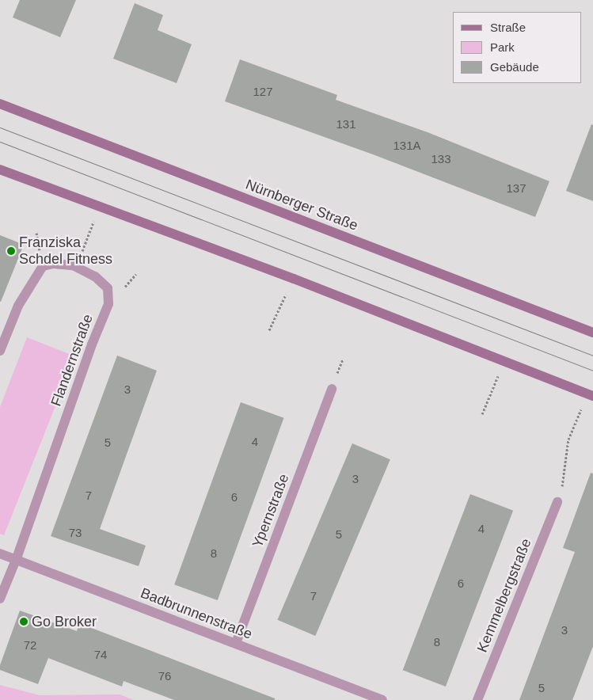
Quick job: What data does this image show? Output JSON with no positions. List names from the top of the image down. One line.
{"streets":{"main road":["Nürnberger Straße"],"street":["Flandernstraße","Ypernstraße","Kemmelbergstraße","Badbrunnenstraße"]},"crossings":[["Flandernstraße","Badbrunnenstraße"],["Ypernstraße","Badbrunnenstraße"]],"places":["Franziska Schdel Fitness","Go Broker"],"house_numbers":["127","131","131A","133","137","3","4","5","3","7","6","4","73","5","8","6","7","3","8","72","74","76","5"],"legend":["Straße","Park","Gebäude"]}
